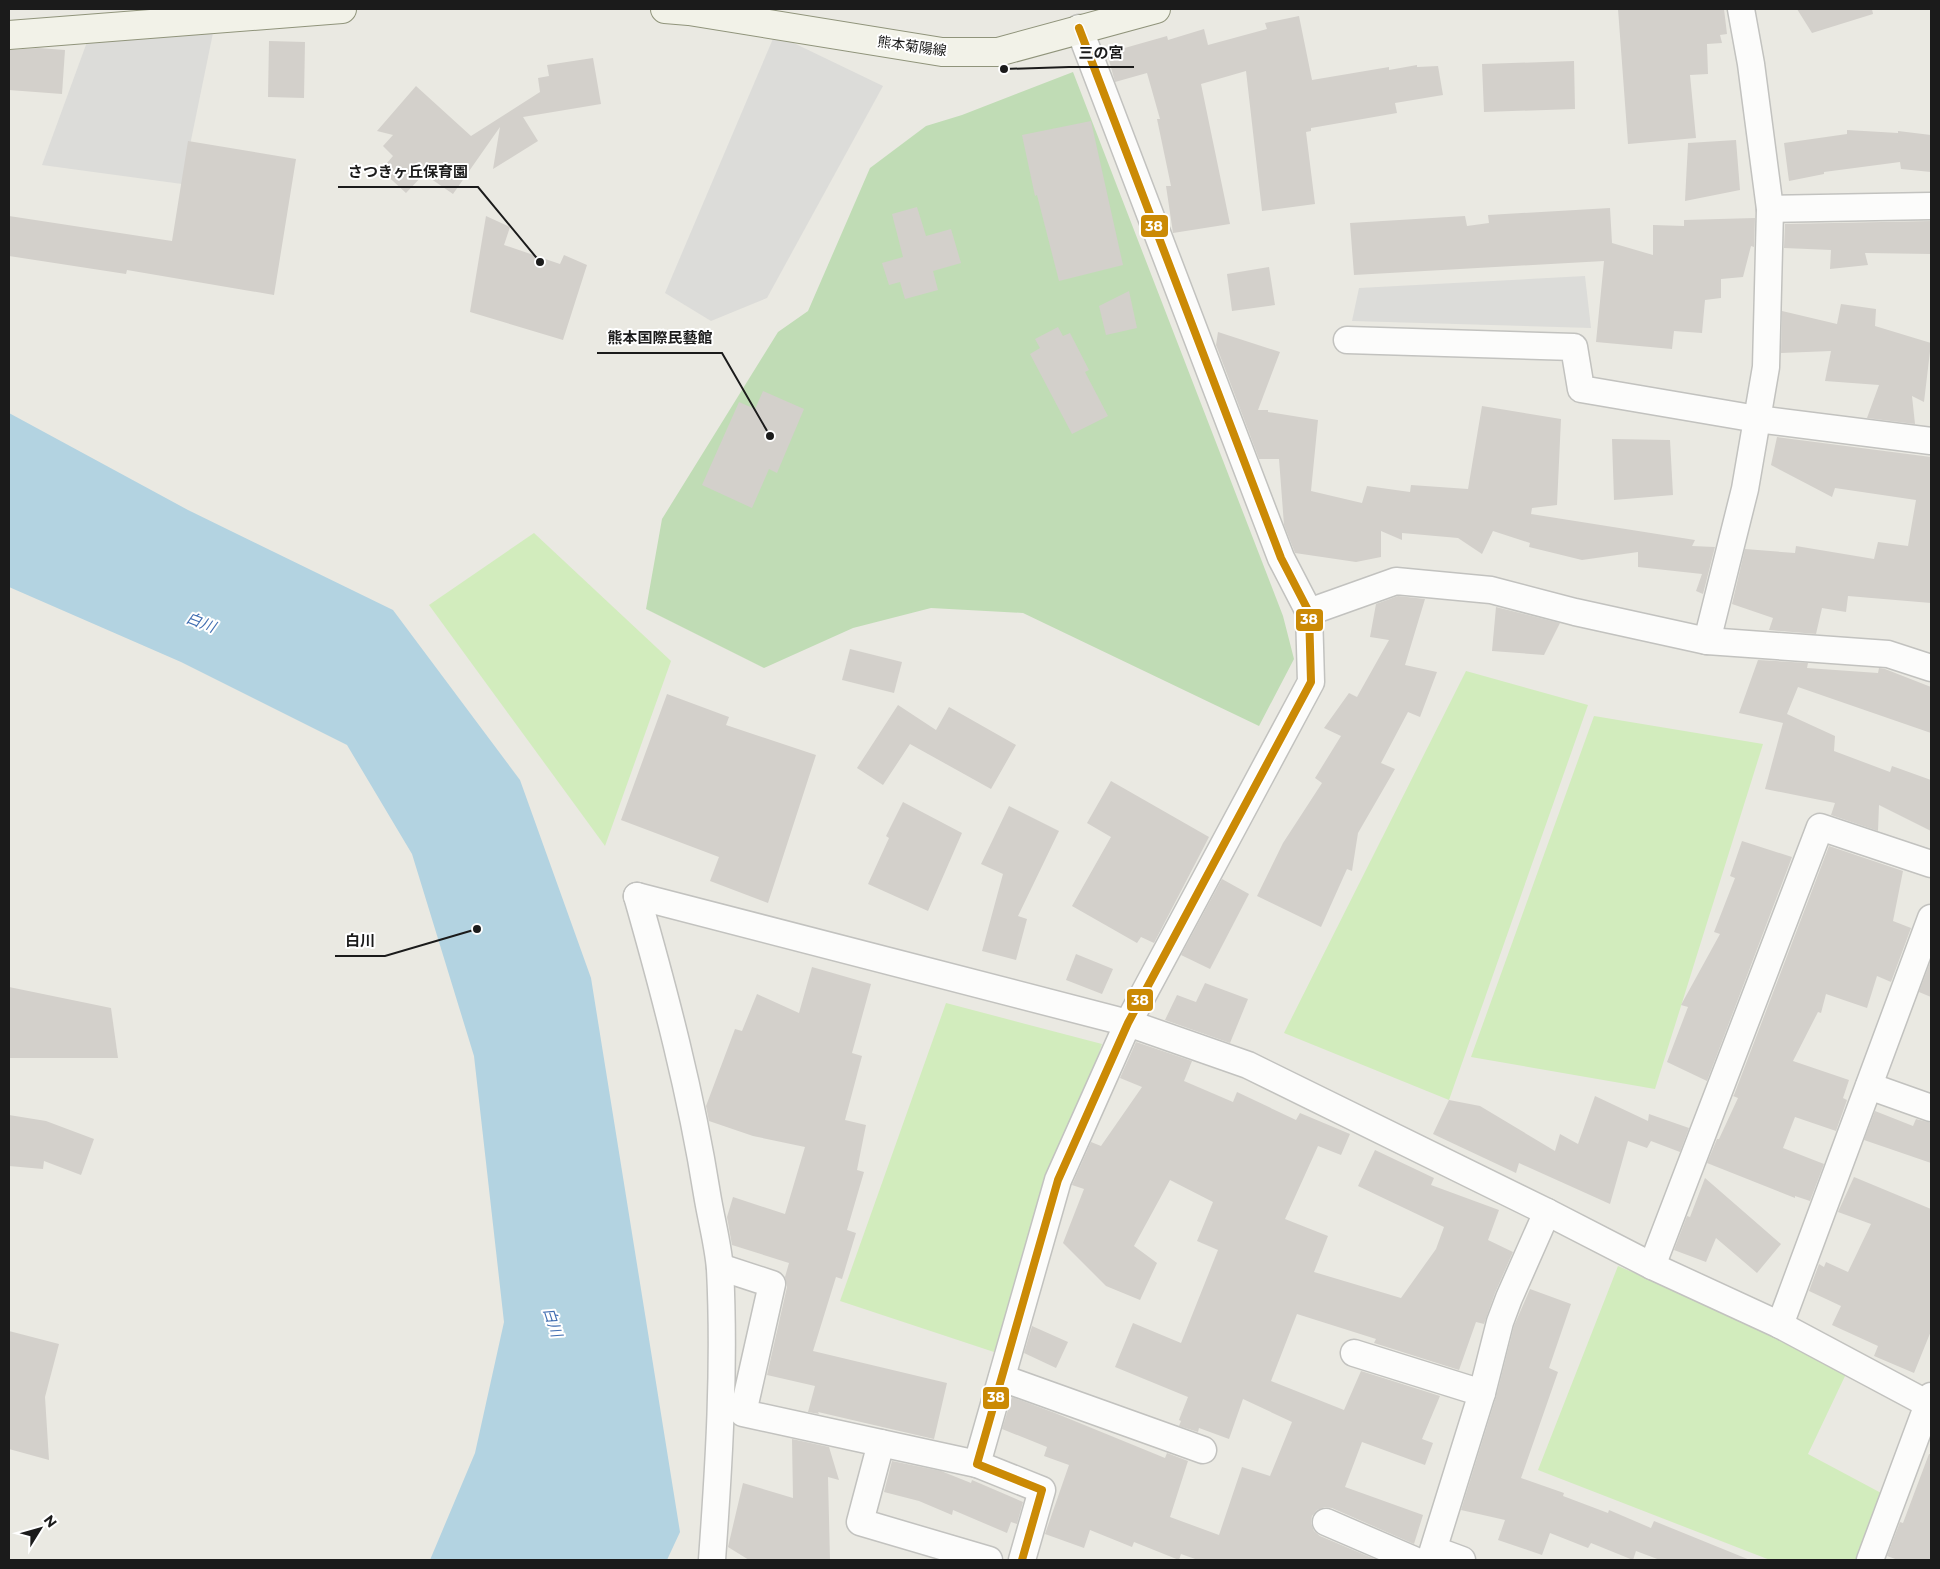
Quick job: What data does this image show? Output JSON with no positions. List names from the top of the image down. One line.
{"streets":{"main road":["熊本菊陽線"]},"water":["白川"],"places":["三の宮","さつきヶ丘保育園","熊本国際民藝館","白川"],"lines":["transit line 38"],"north":"top right"}
